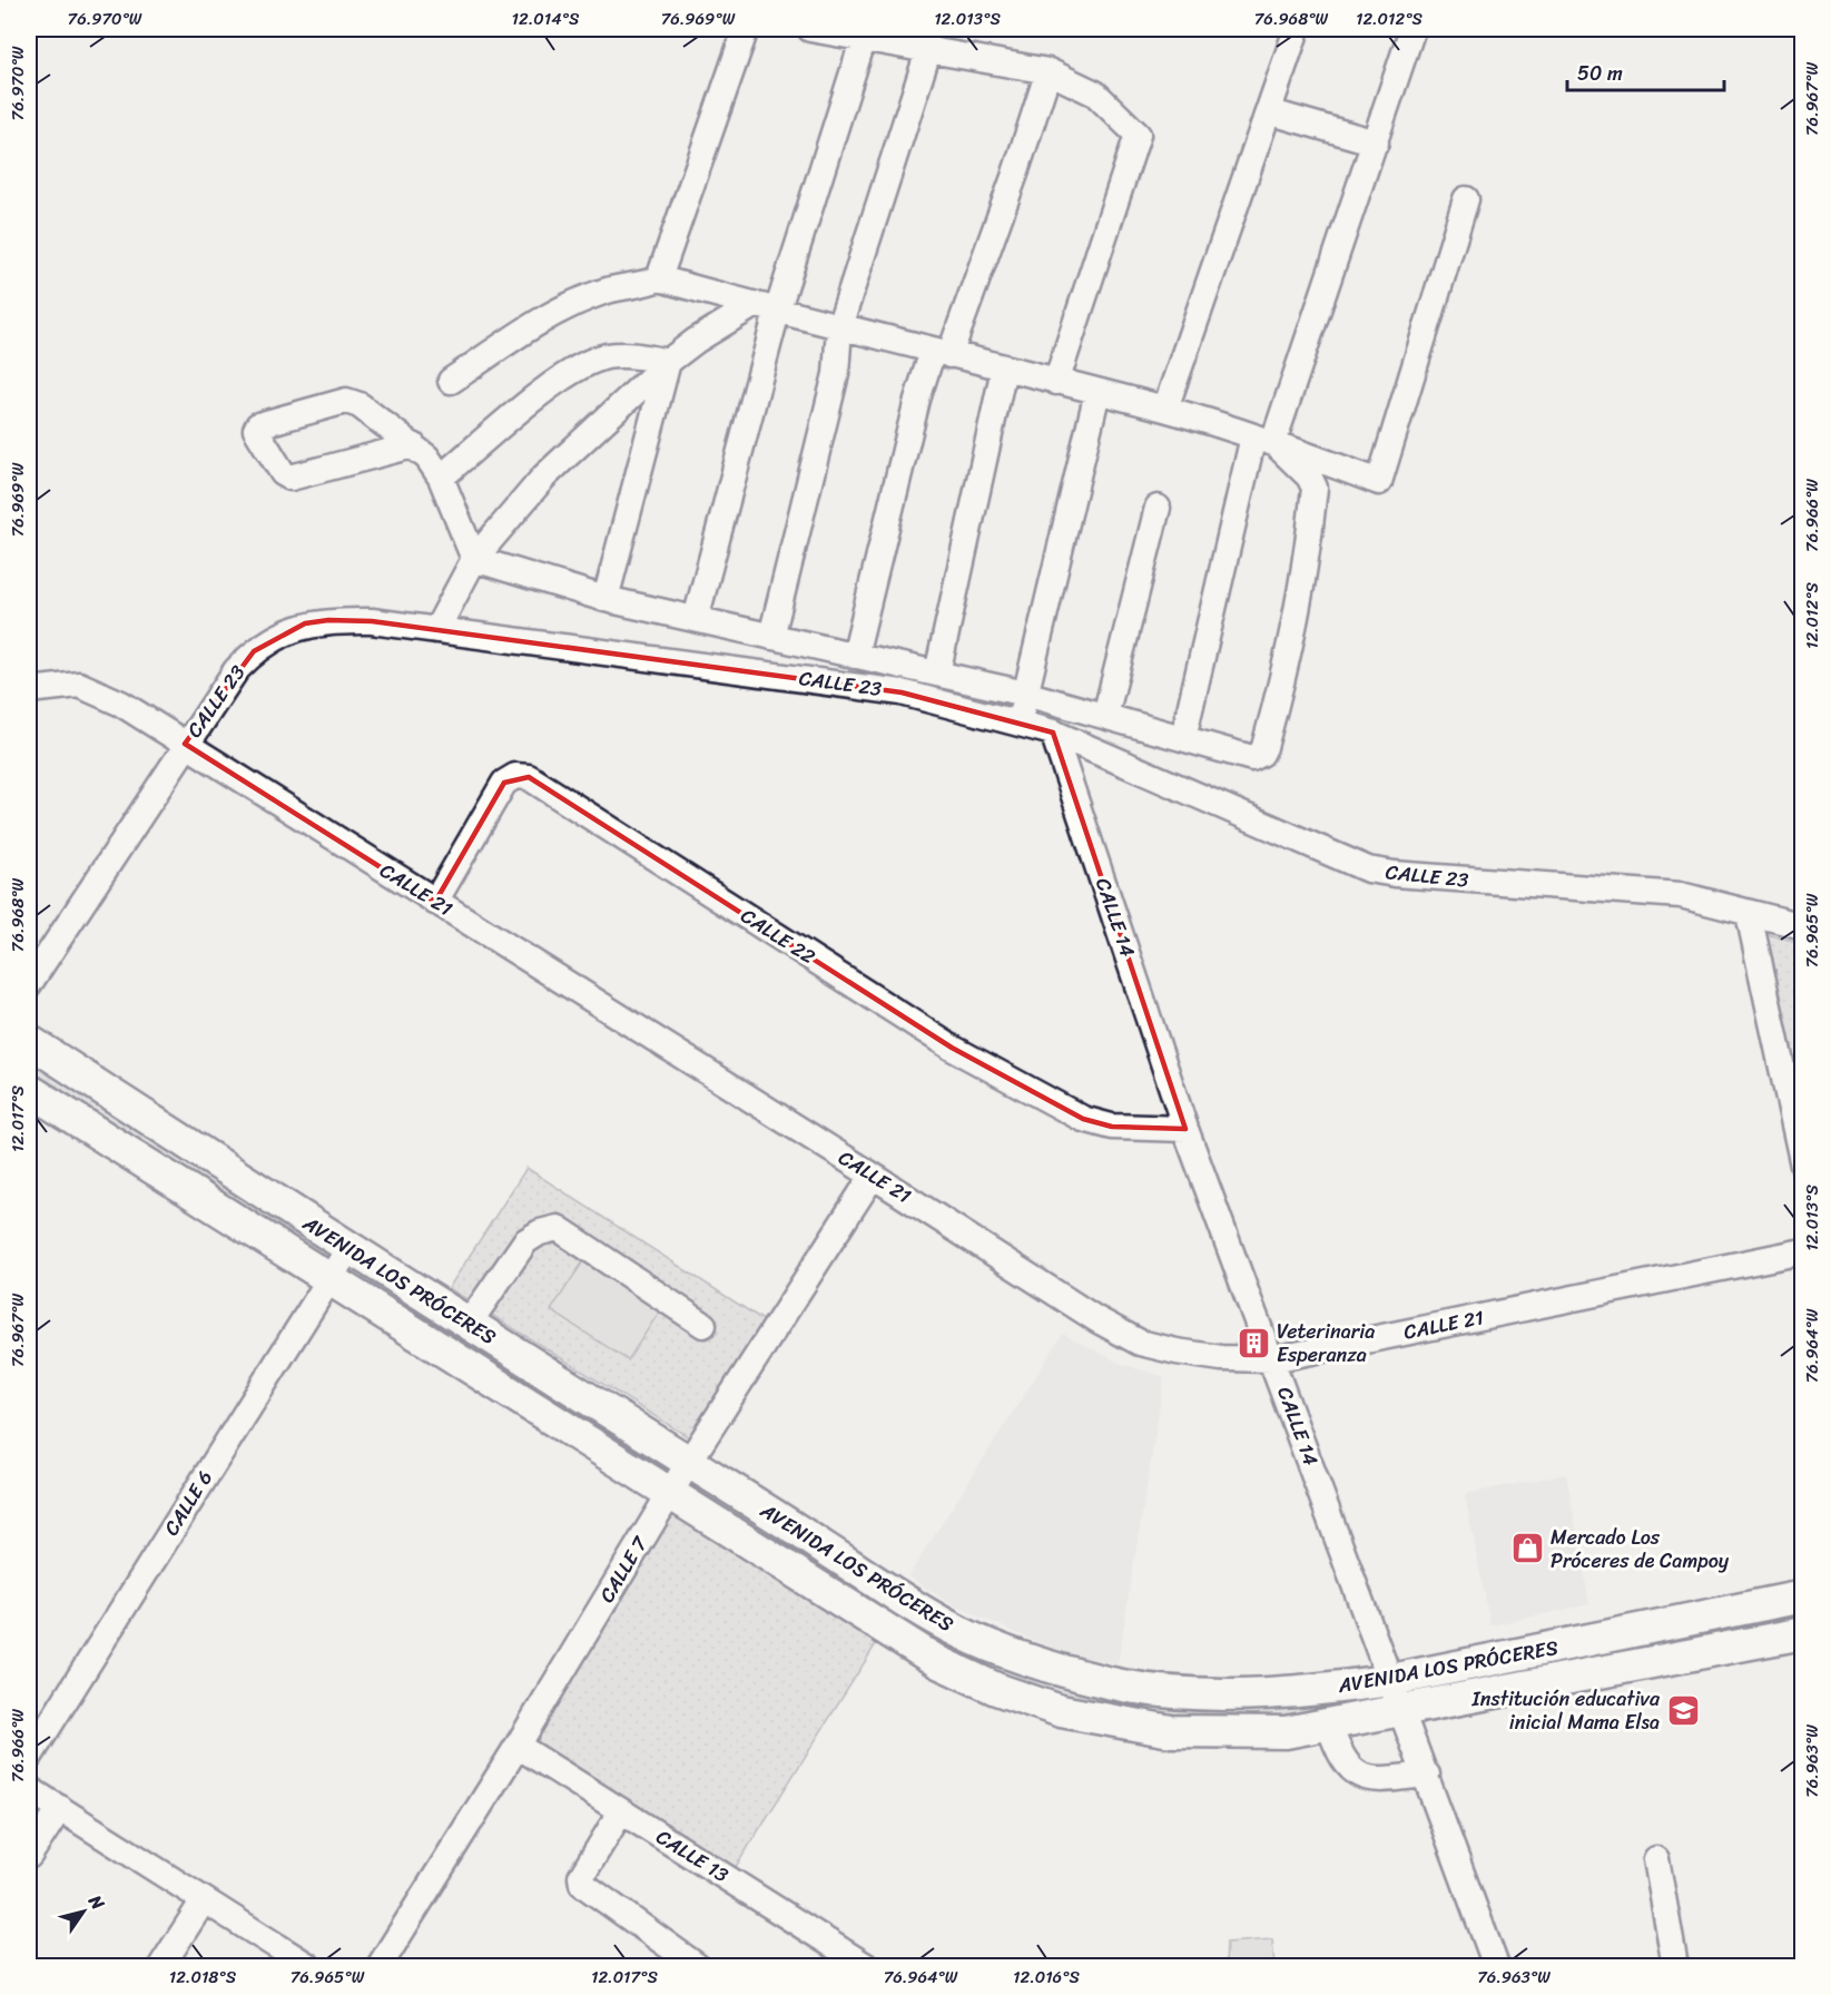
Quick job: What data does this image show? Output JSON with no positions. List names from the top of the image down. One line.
{"streets":{"main road":["AVENIDA LOS PRÓCERES"],"street":["CALLE 23","CALLE 21","CALLE 14","CALLE 22","CALLE 6","CALLE 7","CALLE 13"]},"crossings":[["CALLE 23","CALLE 21"],["CALLE 23","CALLE 14"],["CALLE 21","CALLE 14"],["CALLE 21","CALLE 22"],["CALLE 21","CALLE 7"],["CALLE 14","CALLE 22"],["CALLE 14","AVENIDA LOS PRÓCERES"],["AVENIDA LOS PRÓCERES","CALLE 6"],["AVENIDA LOS PRÓCERES","CALLE 7"],["CALLE 7","CALLE 13"]],"places":{"building":["Veterinaria Esperanza"],"shop":["Mercado Los Próceres de Campoy"],"school or university":["Institución educativa inicial Mama Elsa"]},"scale_bar":"50 m","north":"top right","coordinates":["76.970°W","12.014°S","76.969°W","12.013°S","76.968°W","12.012°S","76.967°W","76.966°W","76.965°W","12.017°S","76.964°W","76.963°W","12.018°S","12.016°S"]}
